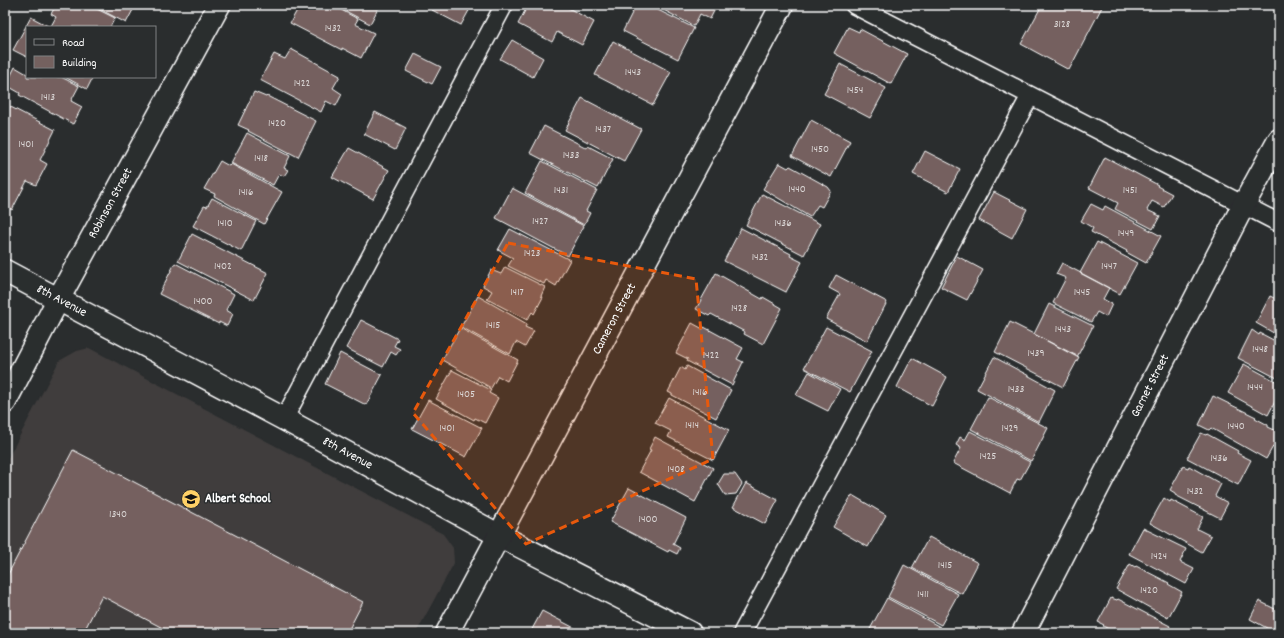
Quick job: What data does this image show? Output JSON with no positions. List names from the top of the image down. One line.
{"streets":{"street":["Robinson Street","8th Avenue","Cameron Street","Garnet Street"]},"crossings":[["Robinson Street","8th Avenue"],["8th Avenue","Cameron Street"]],"places":{"school or university":["Albert School"]},"house_numbers":["3128","1432","1443","1422","1454","1413","1420","1437","1401","1450","1433","1418","1440","1431","1451","1416","1427","1410","1436","1449","1423","1432","1402","1447","1417","1445","1400","1428","1415","1443","1448","1439","1422","1444","1433","1416","1405","1414","1440","1401","1429","1425","1436","1408","1432","1340","1400","1424","1415","1420","1411"],"legend":["Road","Building"]}
